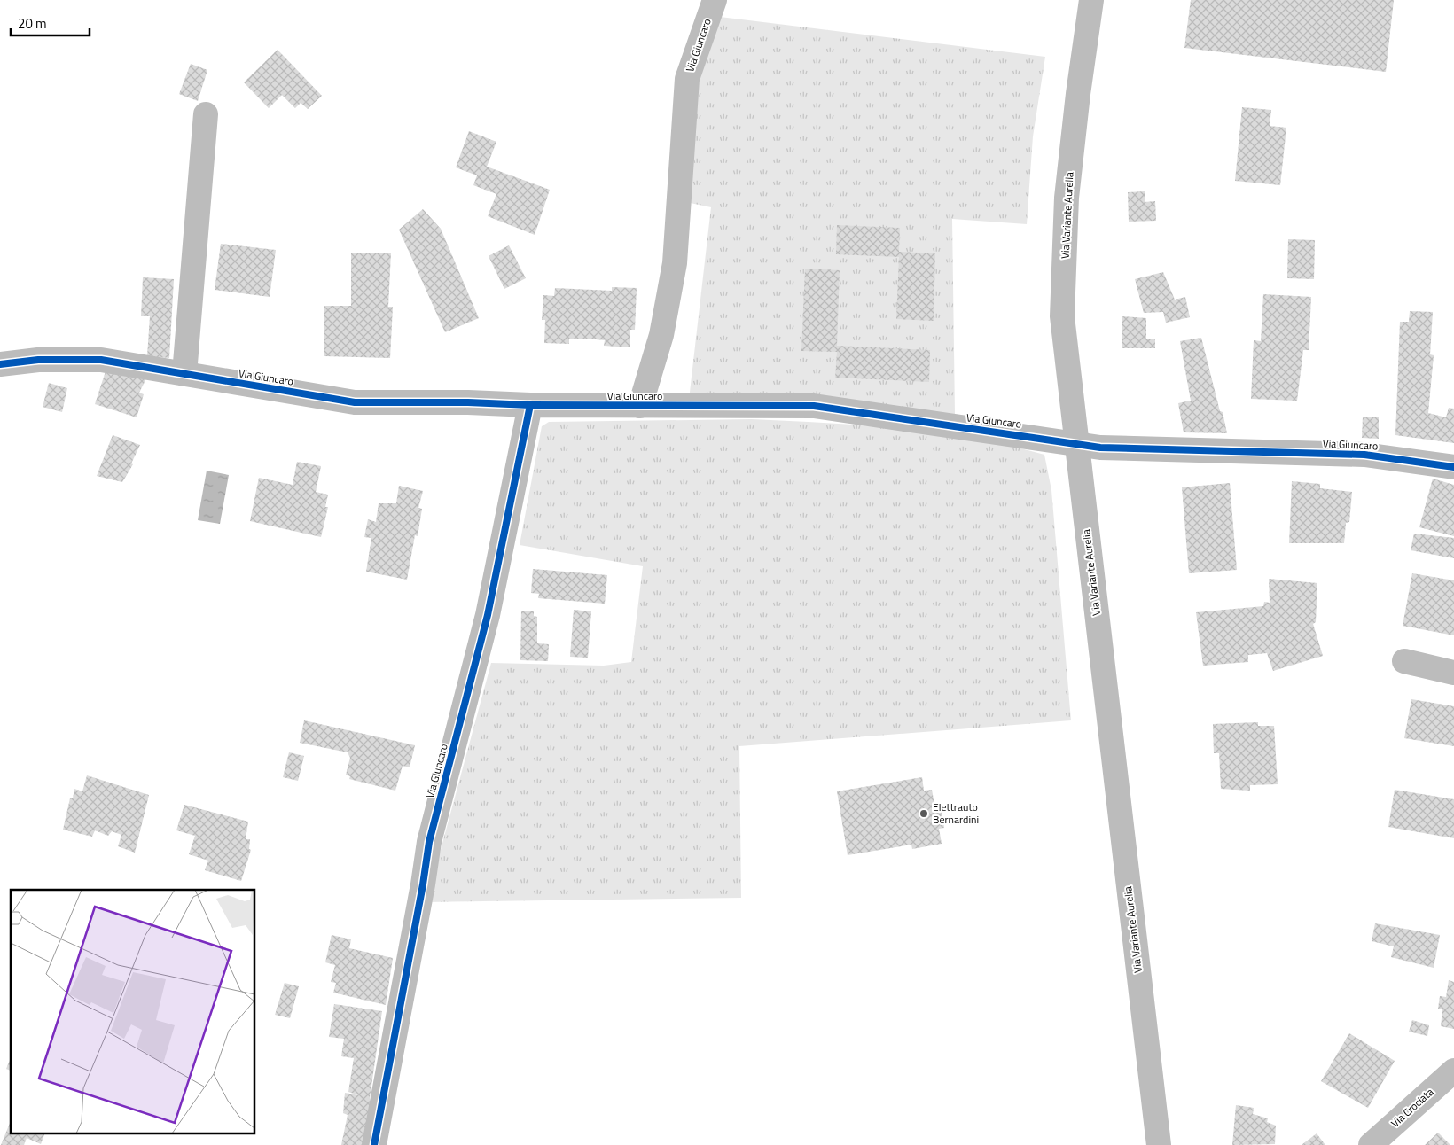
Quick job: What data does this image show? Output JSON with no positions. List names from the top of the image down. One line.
{"streets":{"street":["Via Giuncaro","Via Variante Aurelia","Via Crociata"]},"crossings":[["Via Giuncaro","Via Variante Aurelia"]],"places":["Elettrauto Bernardini"],"scale_bar":"20 m"}
